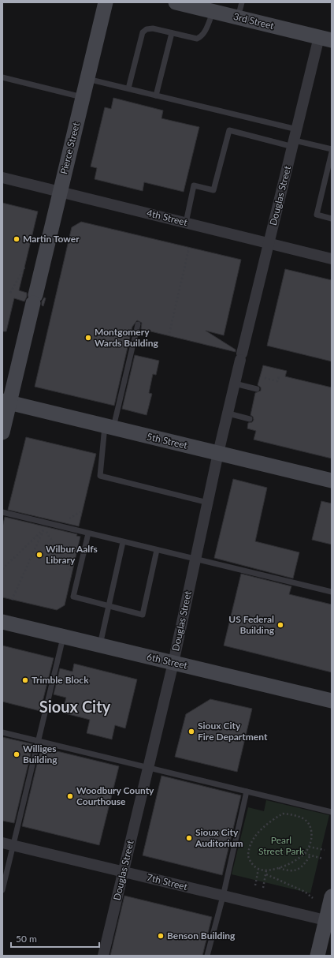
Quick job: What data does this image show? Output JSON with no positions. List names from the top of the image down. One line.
{"streets":{"main road":["3rd Street","Pierce Street","5th Street","6th Street"],"street":["Douglas Street","4th Street","7th Street"]},"crossings":[["3rd Street","Douglas Street"],["Pierce Street","4th Street"],["Pierce Street","5th Street"],["Douglas Street","4th Street"],["Douglas Street","5th Street"],["Douglas Street","6th Street"],["Douglas Street","7th Street"]],"districts":["Sioux City"],"parks":["Pearl Street Park"],"places":["Martin Tower","Montgomery Wards Building","Wilbur Aalfs Library","US Federal Building","Trimble Block","Sioux City Fire Department","Williges Building","Woodbury County Courthouse","Sioux City Auditorium","Benson Building"],"scale_bar":"50 m"}
